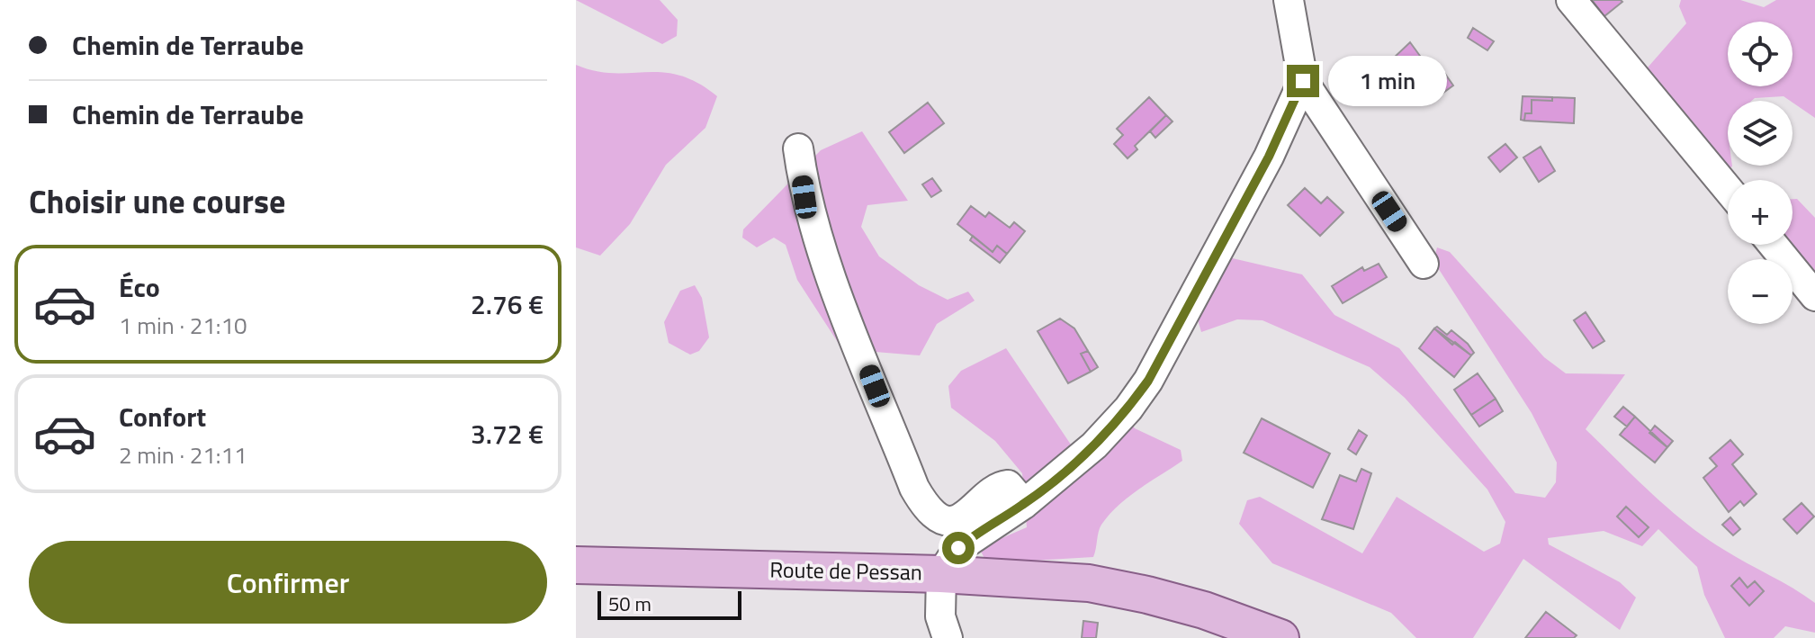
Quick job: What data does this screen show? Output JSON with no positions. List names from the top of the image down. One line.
{"streets":{"main road":["Route de Pessan"]},"scale_bar":"50 m","page":{"banner":["Chemin de Terraube","Chemin de Terraube"],"map_buttons":["+","−"],"bubble":"1 min","heading":"Choisir une course","list":[{"name":"Éco","note":"1 min · 21:10","value":"2.76 €"},{"name":"Confort","note":"2 min · 21:11","value":"3.72 €"}],"buttons":"Confirmer","scale":"50 m"}}
